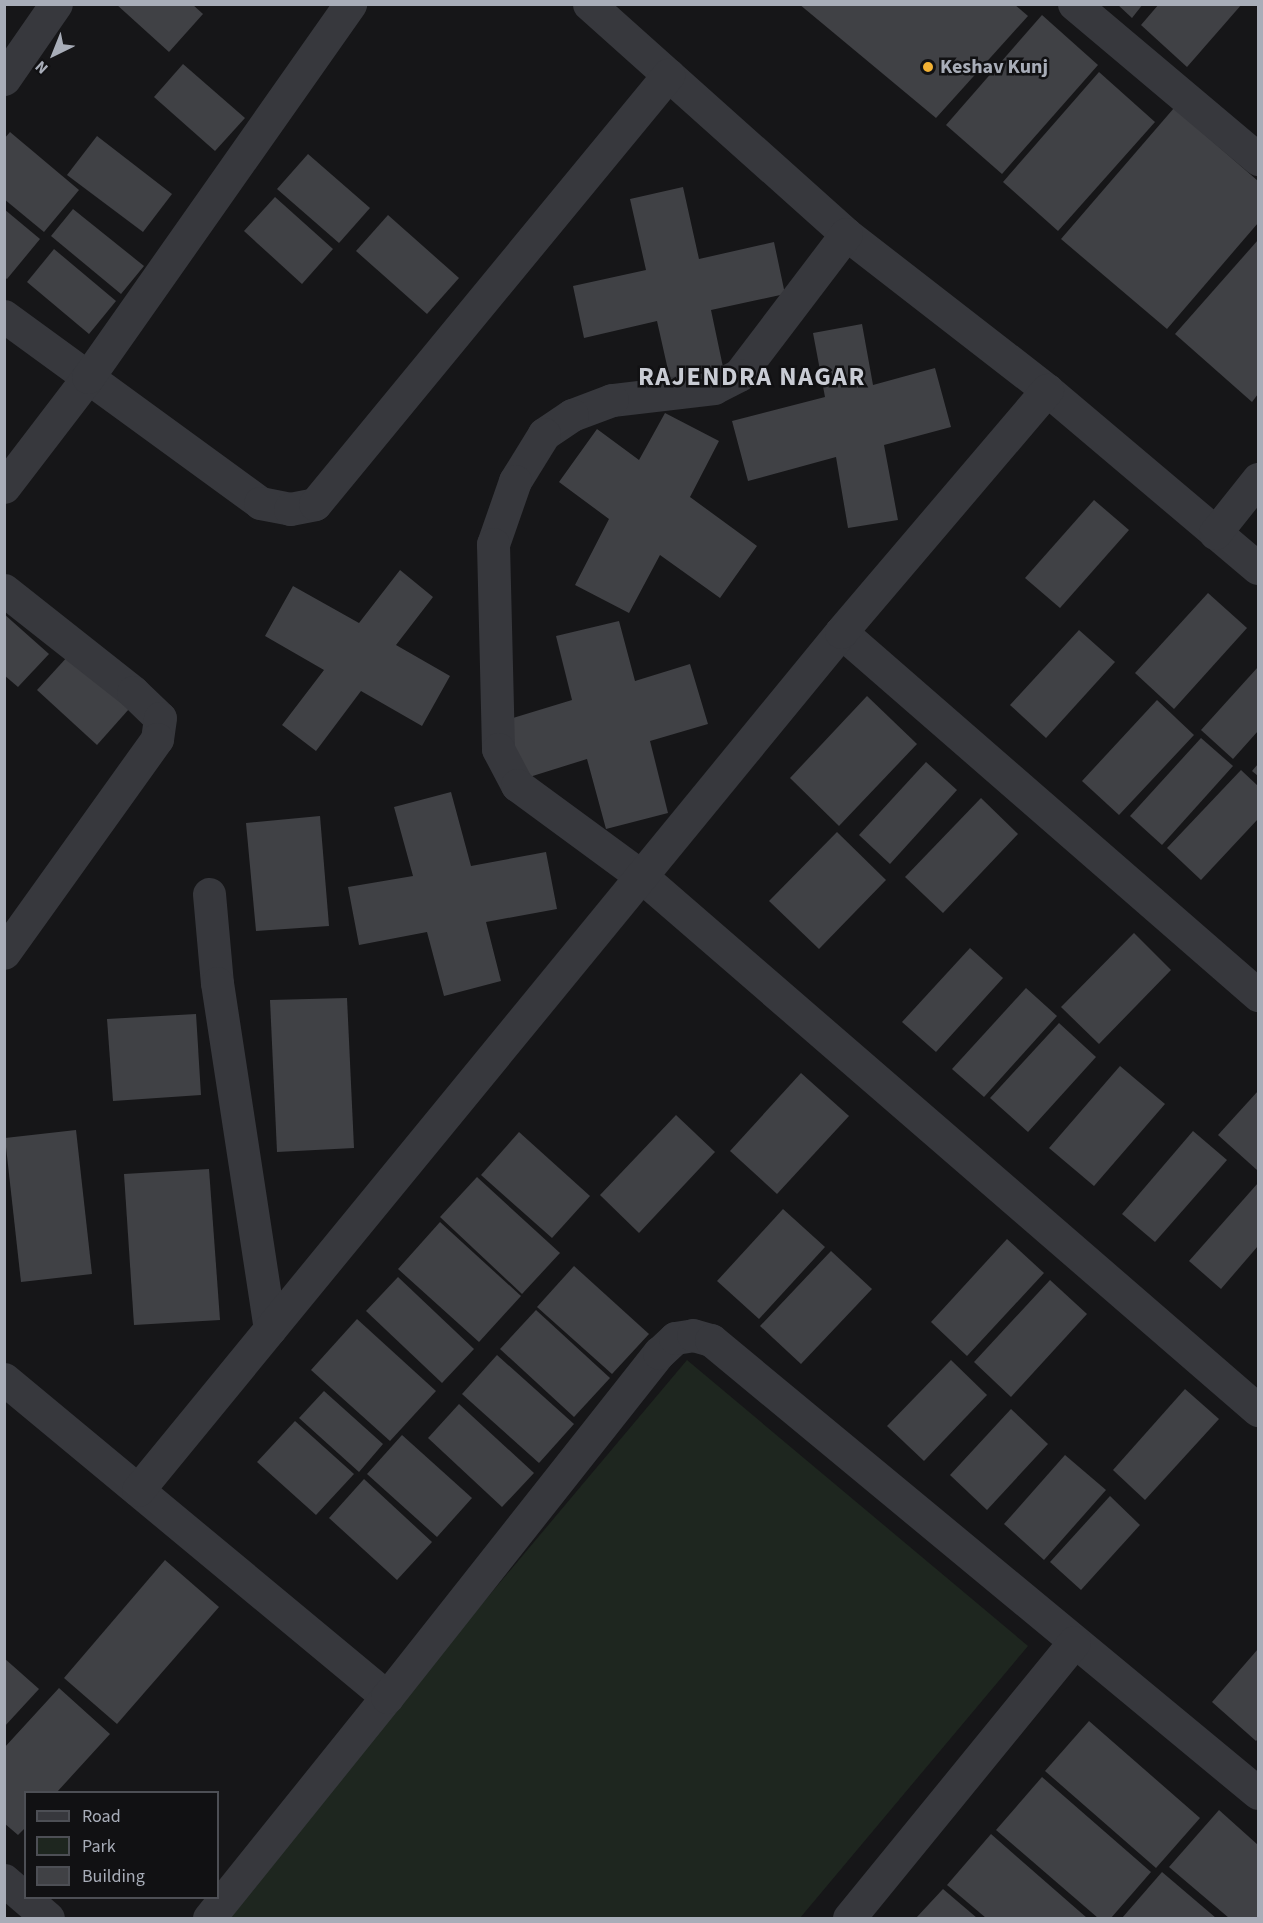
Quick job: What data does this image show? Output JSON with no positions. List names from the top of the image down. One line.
{"districts":["RAJENDRA NAGAR"],"places":["Keshav Kunj"],"legend":["Road","Park","Building"],"north":"bottom left"}
